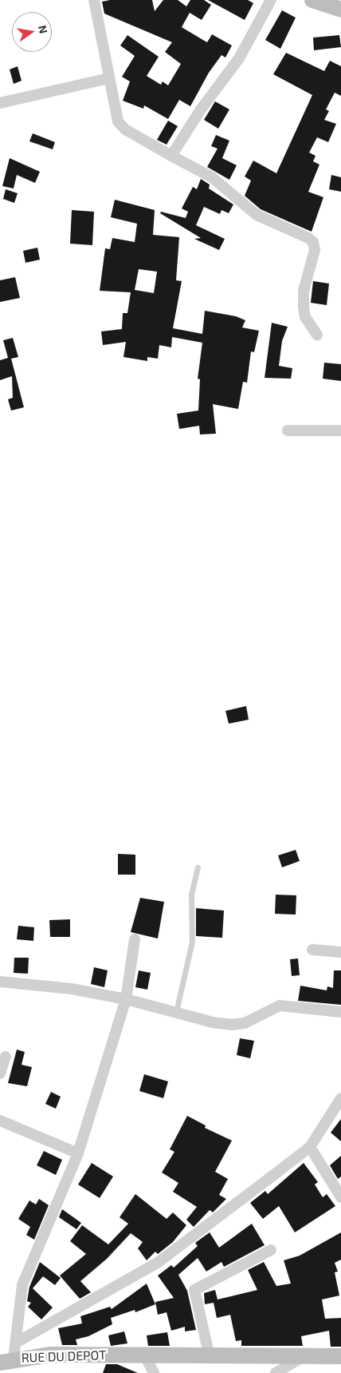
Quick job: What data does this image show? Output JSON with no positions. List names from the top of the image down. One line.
{"streets":{"street":["RUE DU DEPOT"]},"north":"right"}
